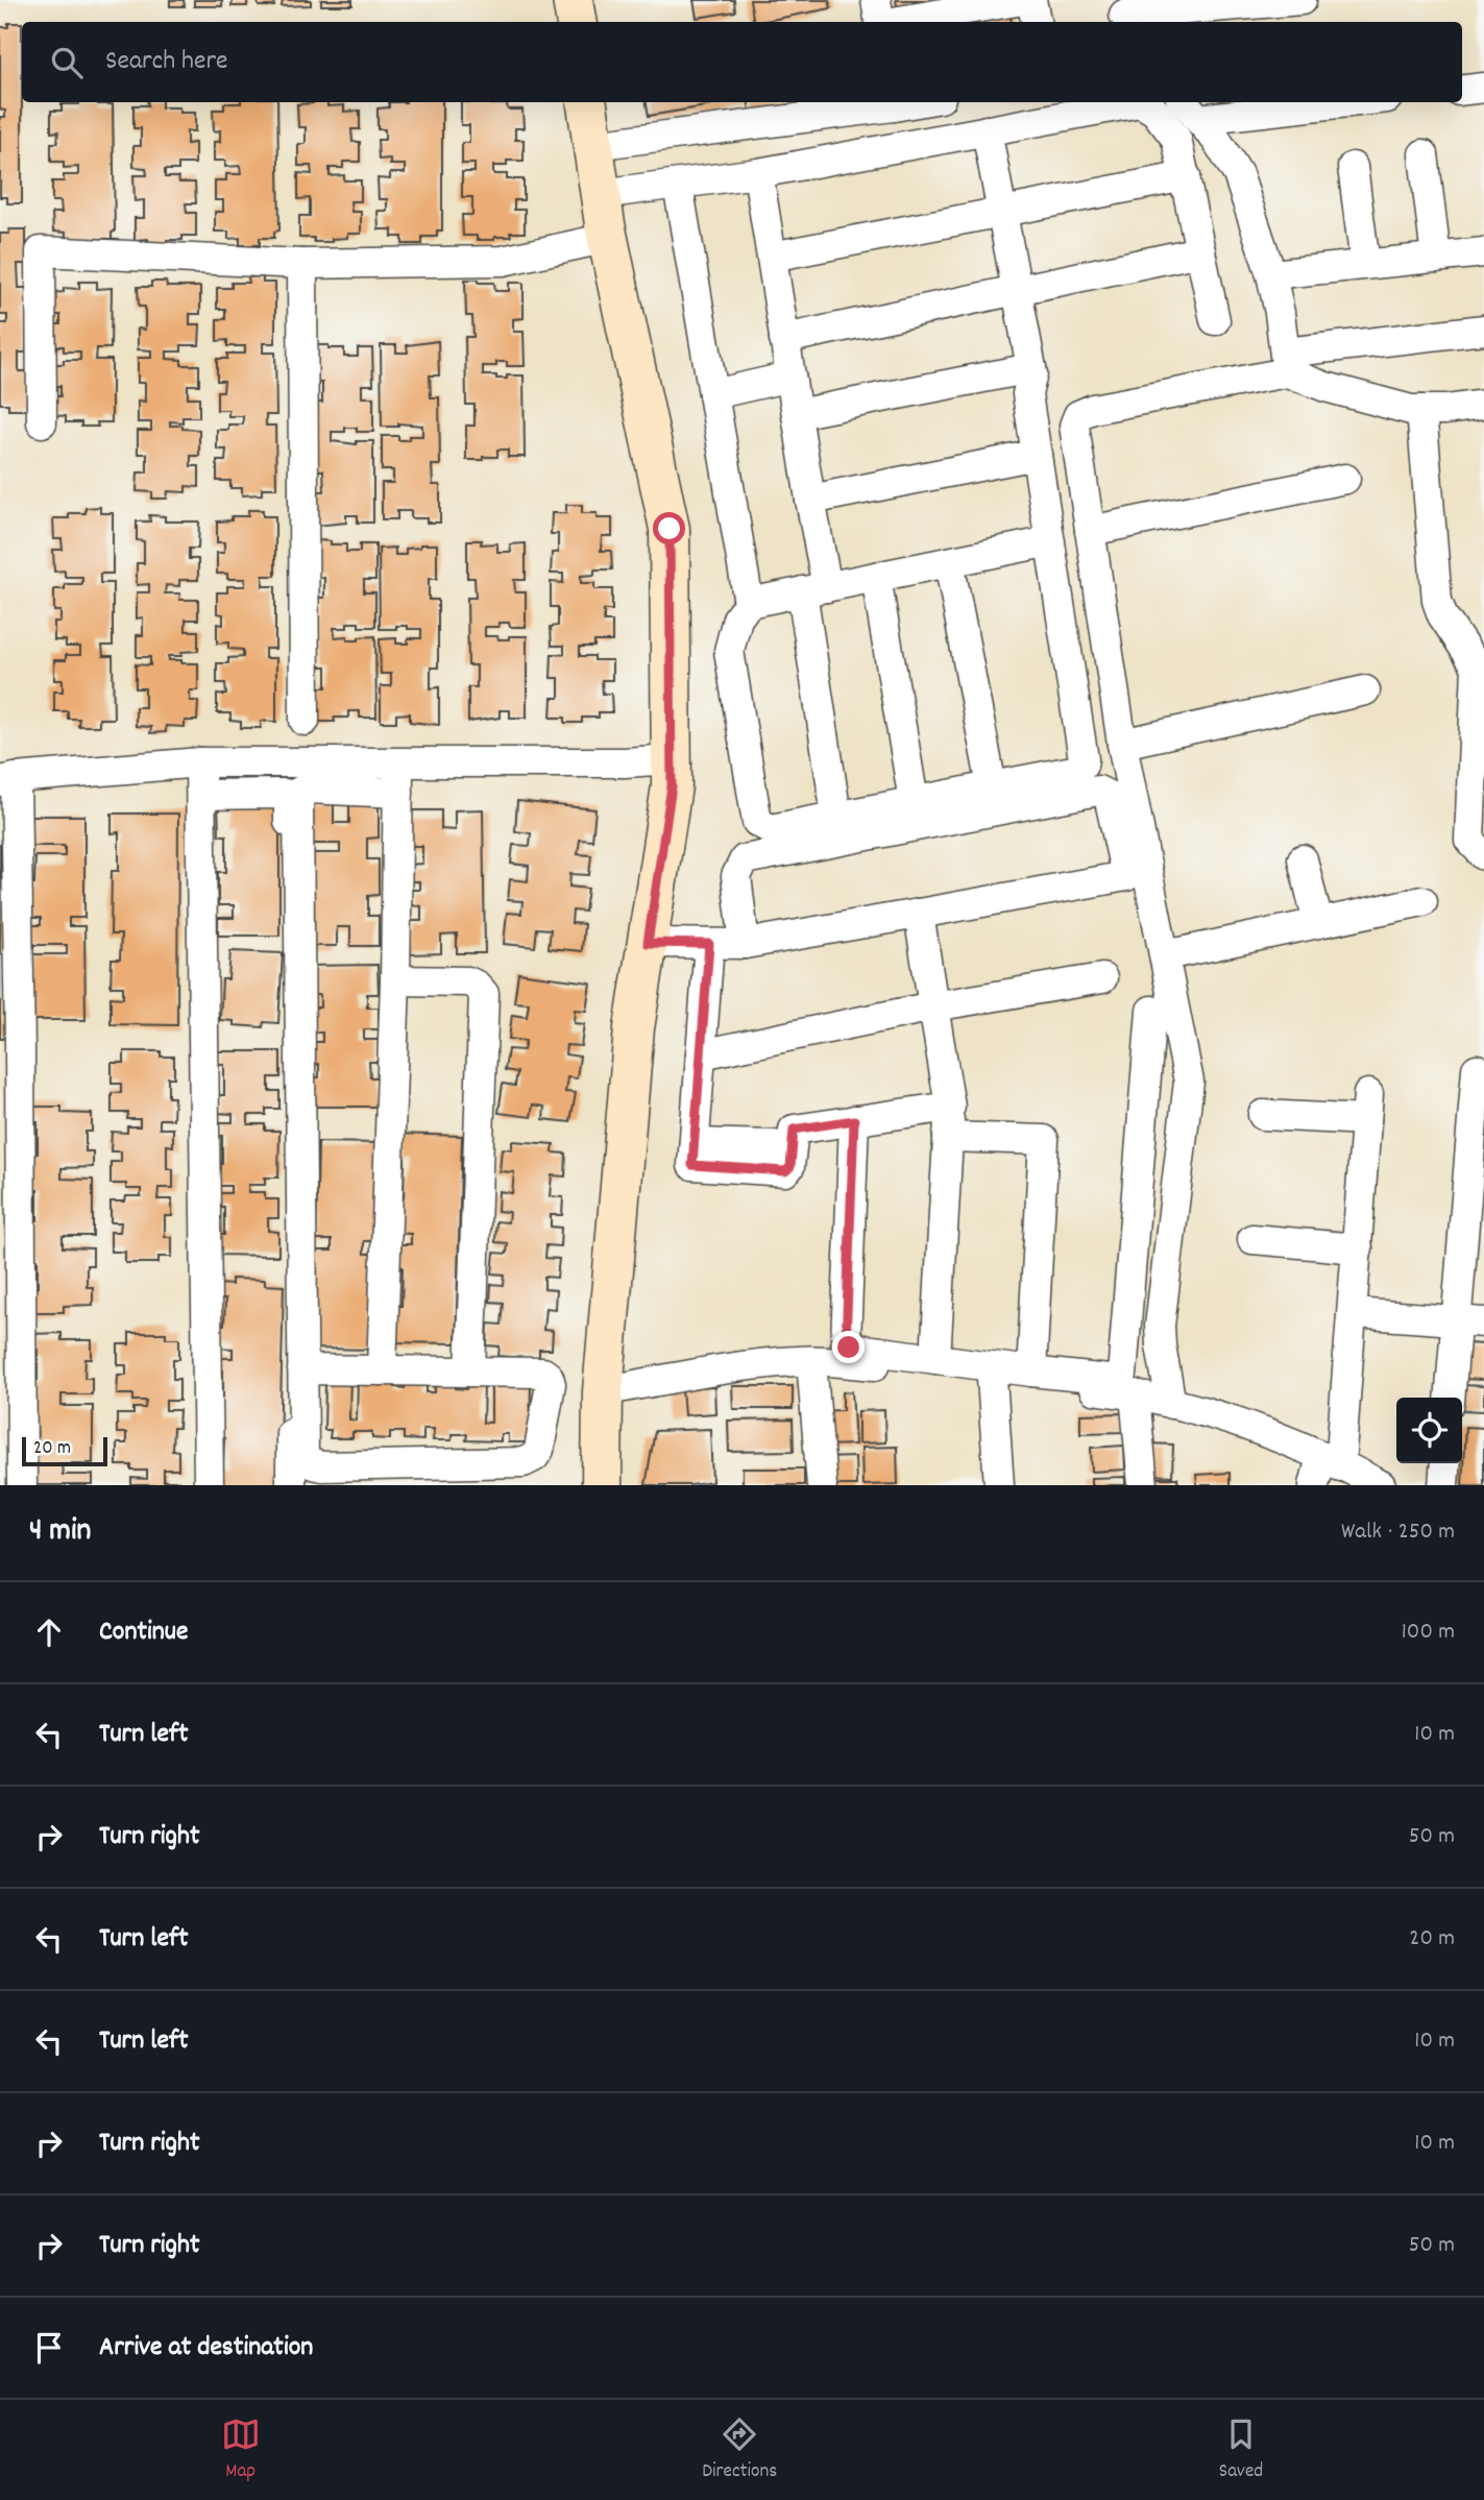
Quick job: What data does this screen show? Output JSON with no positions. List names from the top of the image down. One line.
{"scale_bar":"20 m","page":{"search":"Search here","scale":"20 m","heading":["4 min","Walk · 250 m"],"list":[["Continue","100 m"],["Turn left","10 m"],["Turn right","50 m"],["Turn left","20 m"],["Turn left","10 m"],["Turn right","10 m"],["Turn right","50 m"],"Arrive at destination"],"nav":["Map","Directions","Saved"]}}
